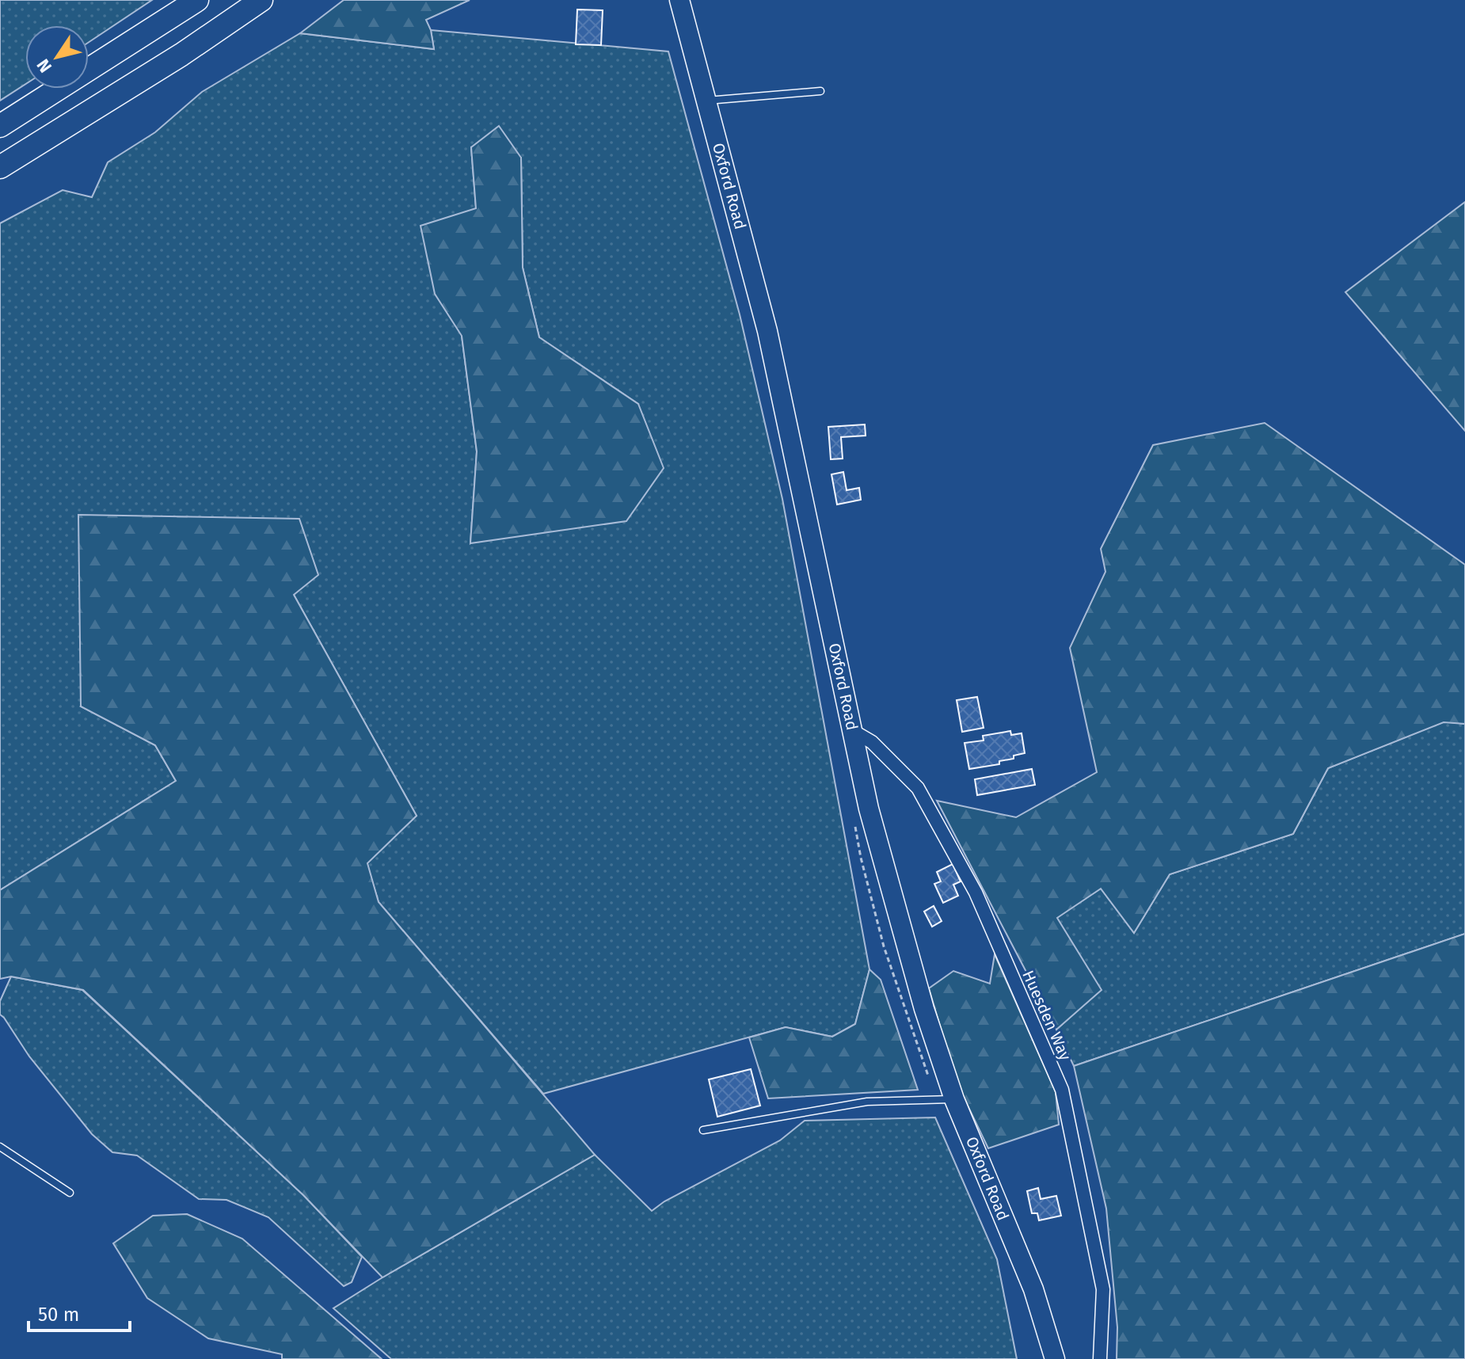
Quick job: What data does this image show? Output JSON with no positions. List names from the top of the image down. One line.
{"streets":{"main road":["Oxford Road"],"street":["Huesden Way"]},"crossings":[["Oxford Road","Huesden Way"]],"scale_bar":"50 m","north":"bottom left"}
